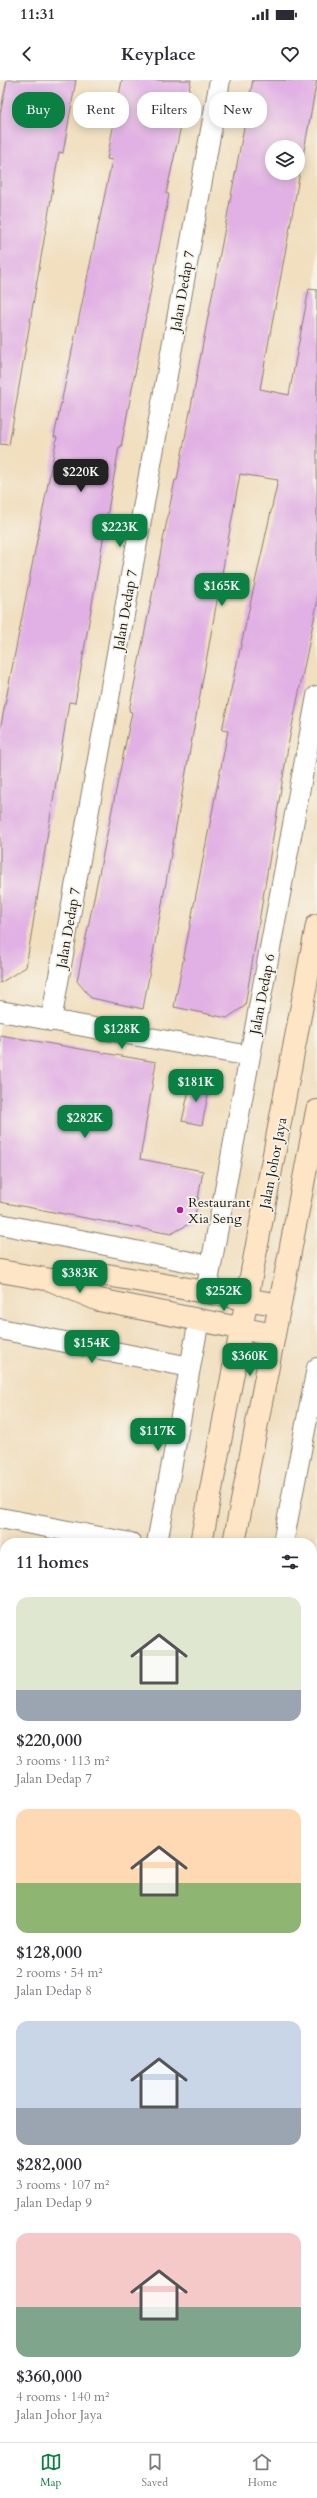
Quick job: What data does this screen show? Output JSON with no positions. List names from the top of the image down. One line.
{"streets":{"main road":["Jalan Johor Jaya"],"street":["Jalan Dedap 7","Jalan Dedap 6"]},"places":["Restaurant Xia Seng"],"page":{"status":"11:31","header":"Keyplace","chip":["Buy","Rent","Filters","New"],"price":["$220K","$223K","$165K","$128K","$181K","$282K","$383K","$252K","$154K","$360K","$117K"],"heading":"11 homes","list":[{"name":"$220,000","note":"3 rooms · 113 m² · Jalan Dedap 7"},{"name":"$128,000","note":"2 rooms · 54 m² · Jalan Dedap 8"},{"name":"$282,000","note":"3 rooms · 107 m² · Jalan Dedap 9"},{"name":"$360,000","note":"4 rooms · 140 m² · Jalan Johor Jaya"}],"tabs":["Map","Saved","Home"]}}
